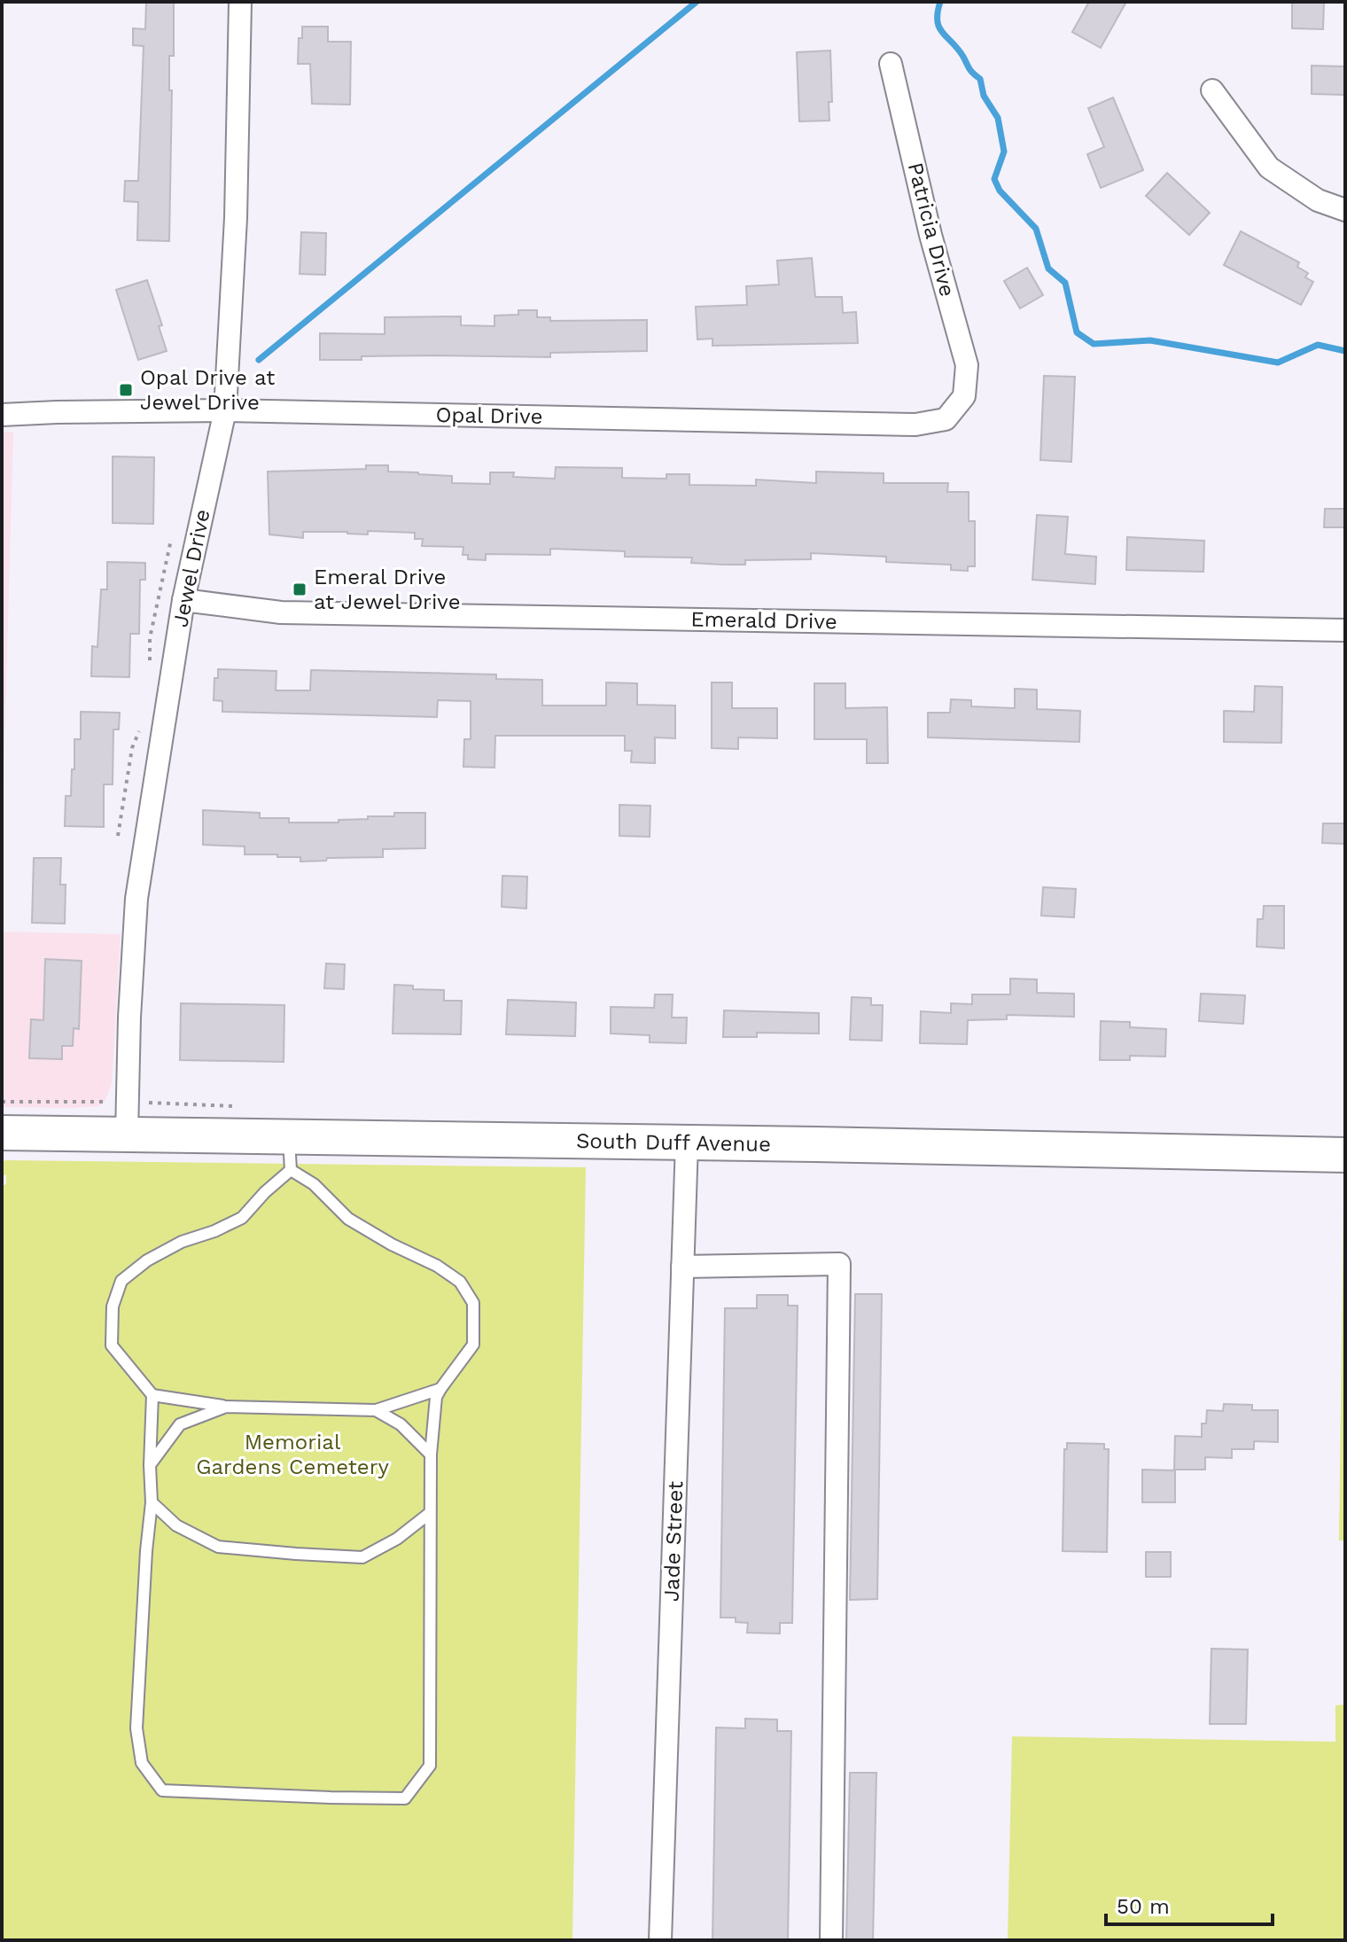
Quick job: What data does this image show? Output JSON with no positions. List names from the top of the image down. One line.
{"streets":{"main road":["South Duff Avenue"],"street":["Patricia Drive","Opal Drive","Jewel Drive","Emerald Drive","Jade Street"]},"crossings":[["Patricia Drive","Opal Drive"],["Opal Drive","Jewel Drive"],["Jewel Drive","Emerald Drive"],["Jewel Drive","South Duff Avenue"],["South Duff Avenue","Jade Street"]],"parks":["Memorial Gardens Cemetery"],"places":{"transit":["Opal Drive at Jewel Drive","Emeral Drive at Jewel Drive"]},"scale_bar":"50 m"}
